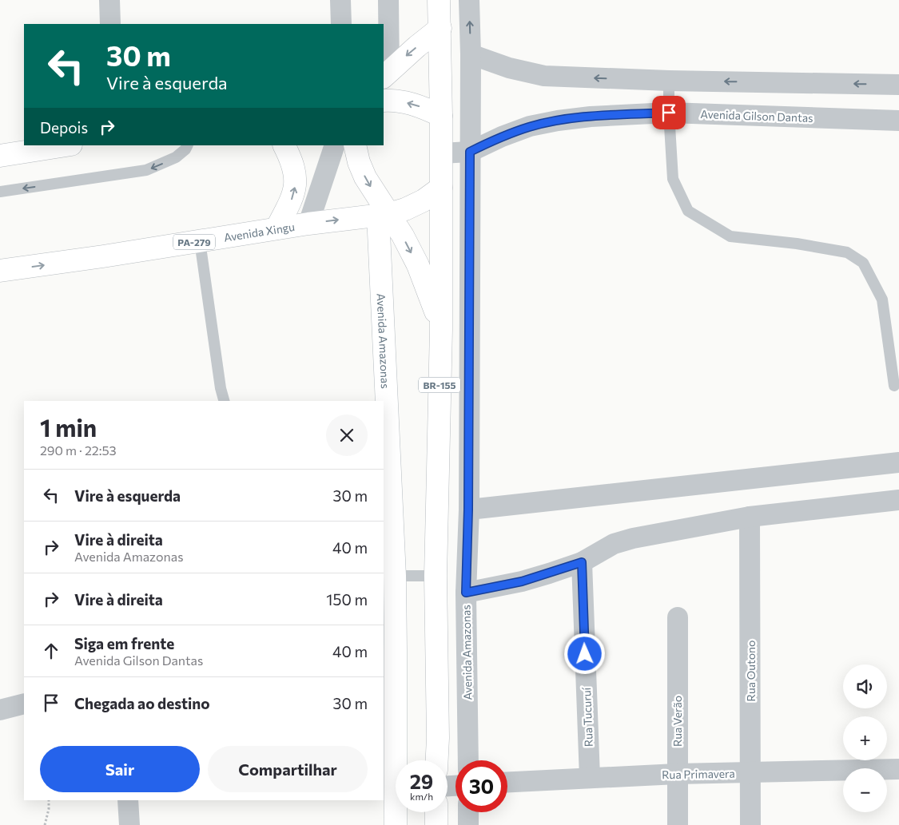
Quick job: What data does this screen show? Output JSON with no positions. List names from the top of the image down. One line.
{"streets":{"main road":["Avenida Xingu","PA-279","Avenida Amazonas","BR-155"],"street":["Avenida Gilson Dantas","Rua Outono","Rua Tucuruí","Rua Verão","Rua Primavera"]},"crossings":[["Avenida Gilson Dantas","Avenida Amazonas"],["Avenida Xingu","Avenida Amazonas"],["Avenida Xingu","BR-155"],["Rua Outono","Rua Primavera"],["Rua Tucuruí","Rua Primavera"],["Rua Verão","Rua Primavera"]],"one_way":["Avenida Xingu"],"page":{"turn":["30 m","Vire à esquerda"],"then":"Depois","heading":["1 min","290 m · 22:53"],"list":[{"name":"Vire à esquerda","value":"30 m"},{"name":"Vire à direita","note":"Avenida Amazonas","value":"40 m"},{"name":"Vire à direita","value":"150 m"},{"name":"Siga em frente","note":"Avenida Gilson Dantas","value":"40 m"},{"name":"Chegada ao destino","value":"30 m"}],"map_buttons":["+","−"],"buttons":["Sair","Compartilhar"],"speed":"29 km/h","limit":"30"}}
